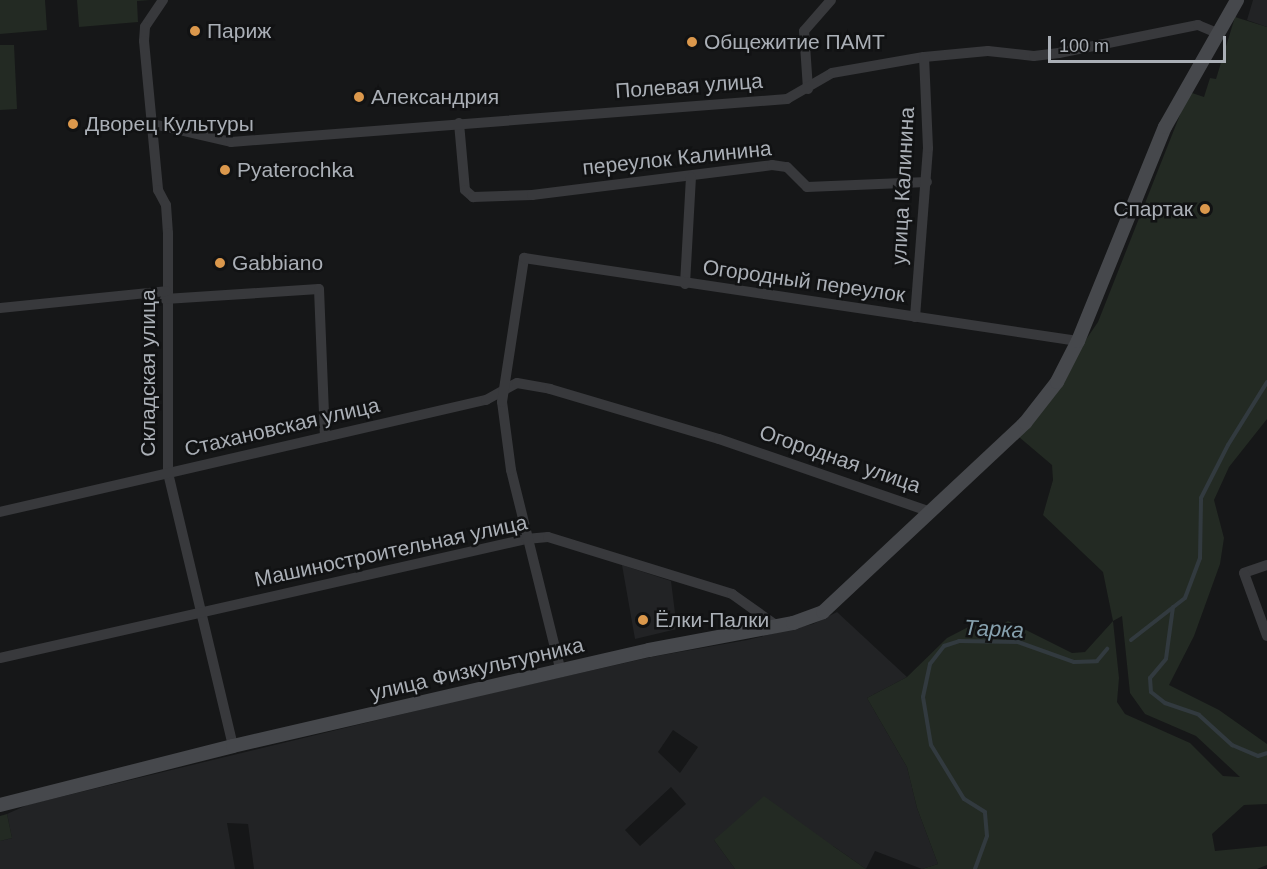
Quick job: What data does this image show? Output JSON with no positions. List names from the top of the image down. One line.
{"streets":{"street":["Полевая улица","переулок Калинина","улица Калинина","Огородный переулок","Складская улица","Стахановская улица","Огородная улица","Машиностроительная улица","улица Физкультурника"]},"crossings":[["Полевая улица","переулок Калинина"],["Полевая улица","улица Калинина"],["Полевая улица","Складская улица"],["Полевая улица","Огородная улица"],["переулок Калинина","улица Калинина"],["улица Калинина","Огородный переулок"],["Огородный переулок","Стахановская улица"],["Огородный переулок","Огородная улица"],["Складская улица","Стахановская улица"],["Складская улица","Машиностроительная улица"],["Складская улица","улица Физкультурника"],["Стахановская улица","Огородная улица"],["Огородная улица","улица Физкультурника"],["Машиностроительная улица","улица Физкультурника"]],"water":["Тарка"],"places":["Париж","Общежитие ПАМТ","Александрия","Дворец Культуры","Pyaterochka","Спартак","Gabbiano","Ёлки-Палки"],"scale_bar":"100 m"}
